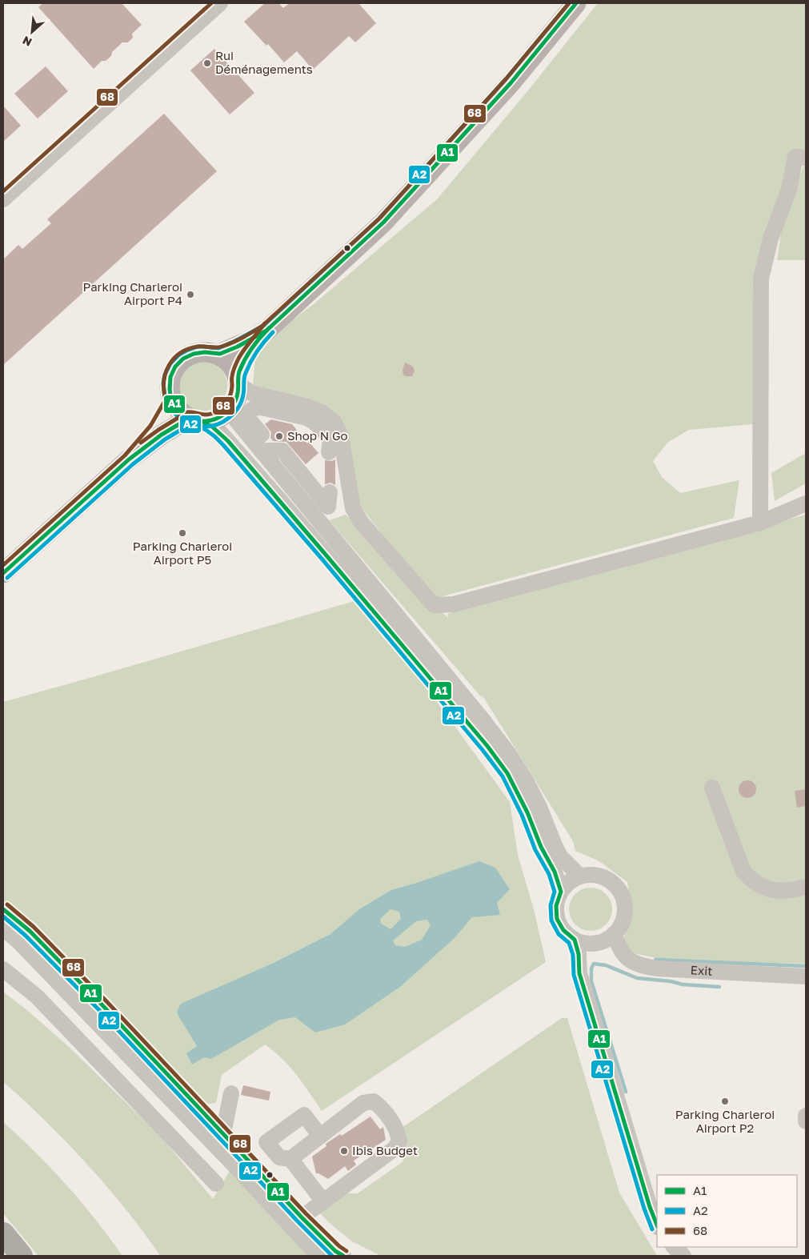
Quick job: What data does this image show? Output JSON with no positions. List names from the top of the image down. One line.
{"streets":{"street":["Exit"]},"places":["Rui Déménagements","Parking Charleroi Airport P4","Shop N Go","Parking Charleroi Airport P5","Parking Charleroi Airport P2","Ibis Budget"],"lines":["transit line A1","transit line A2","transit line 68"],"legend":["A1","A2","68"],"north":"bottom left"}
